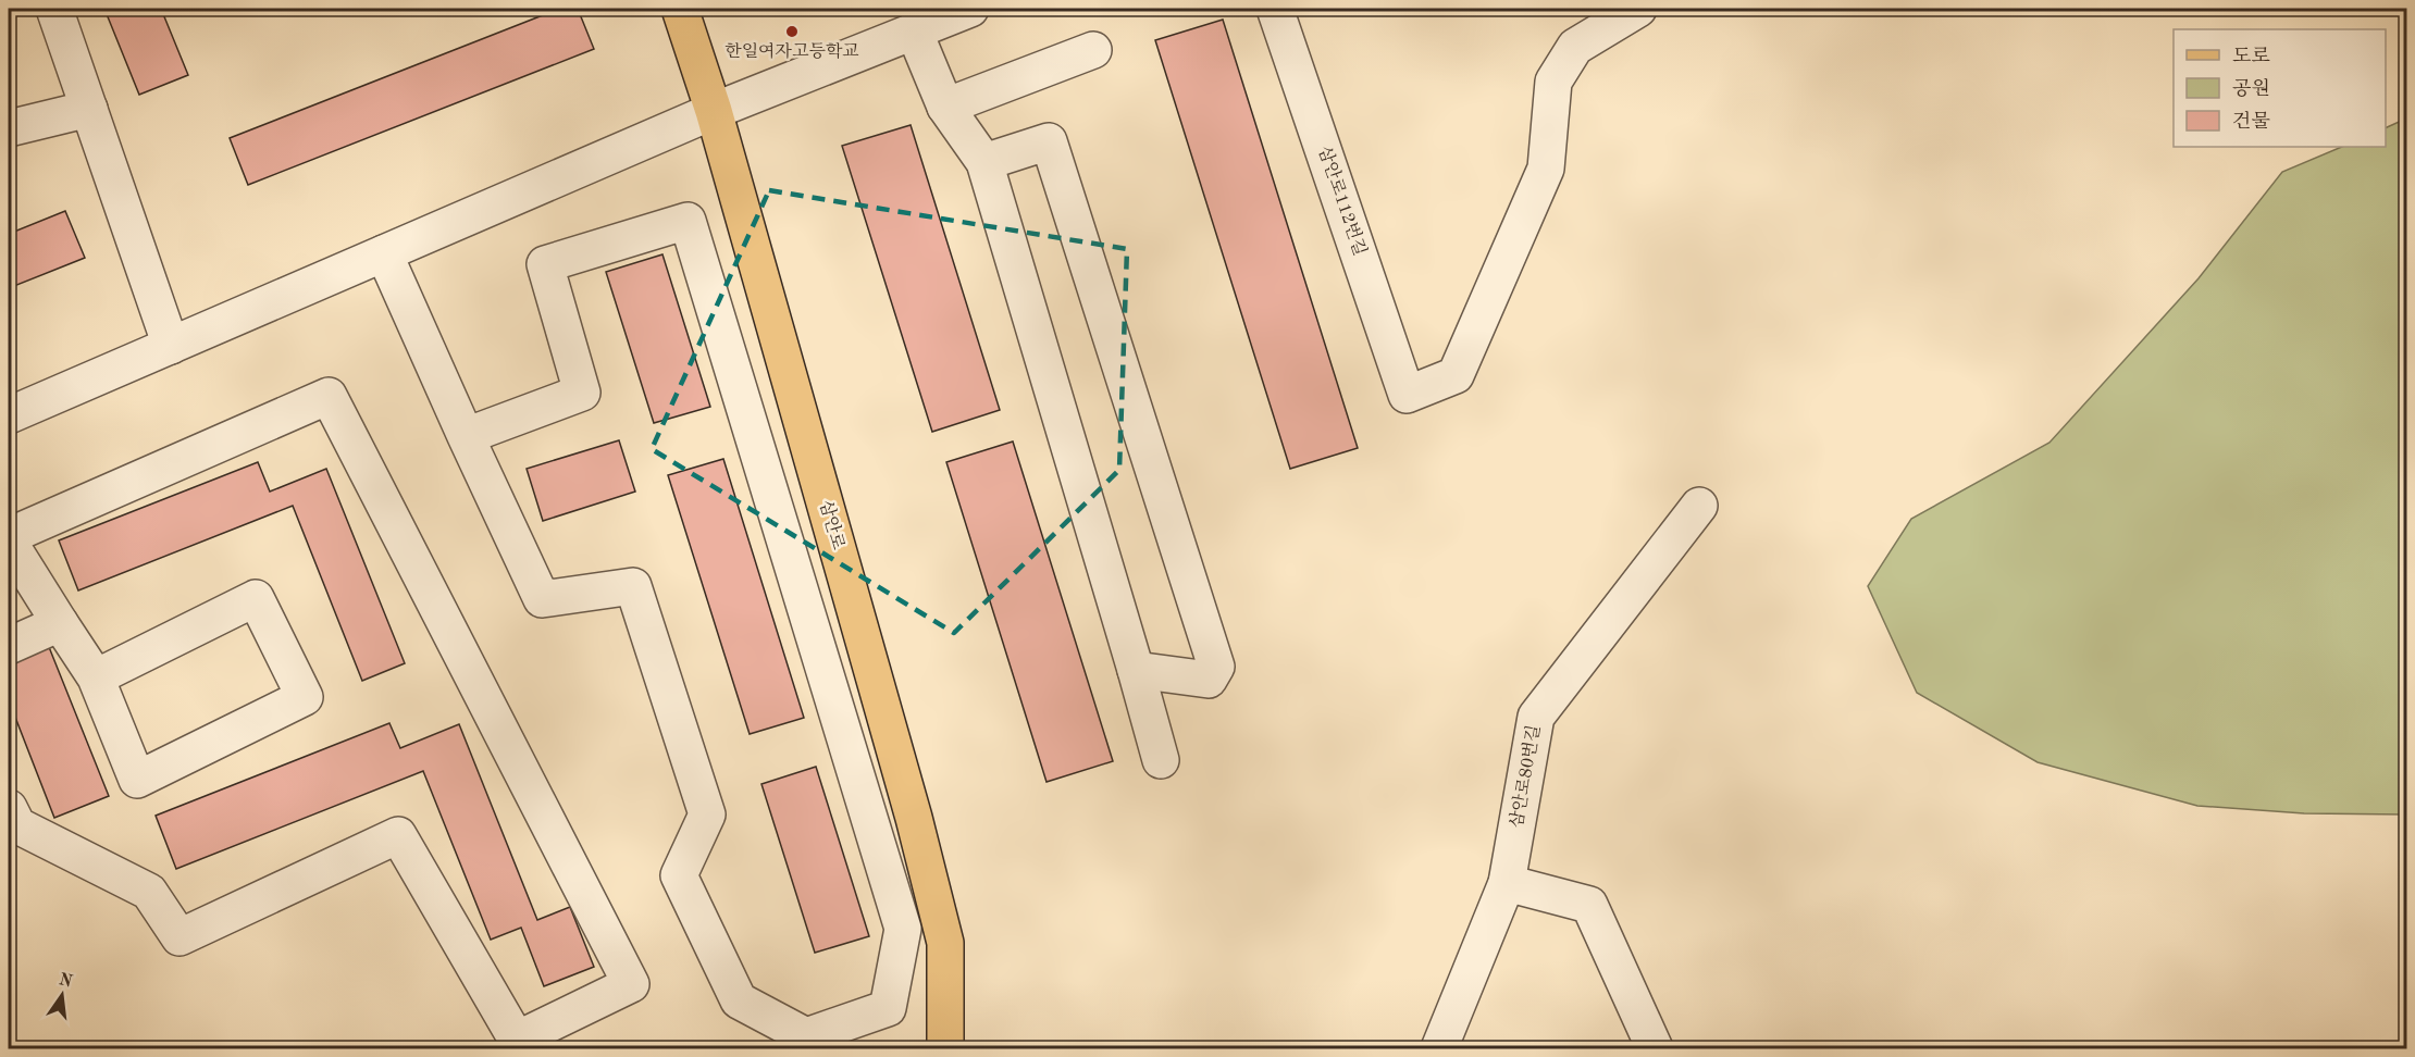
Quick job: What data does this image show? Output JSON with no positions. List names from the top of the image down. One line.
{"streets":{"main road":["삼안로"],"street":["삼안로112번길","삼안로80번길"]},"places":["한일여자고등학교"],"legend":["도로","공원","건물"],"north":"top"}
